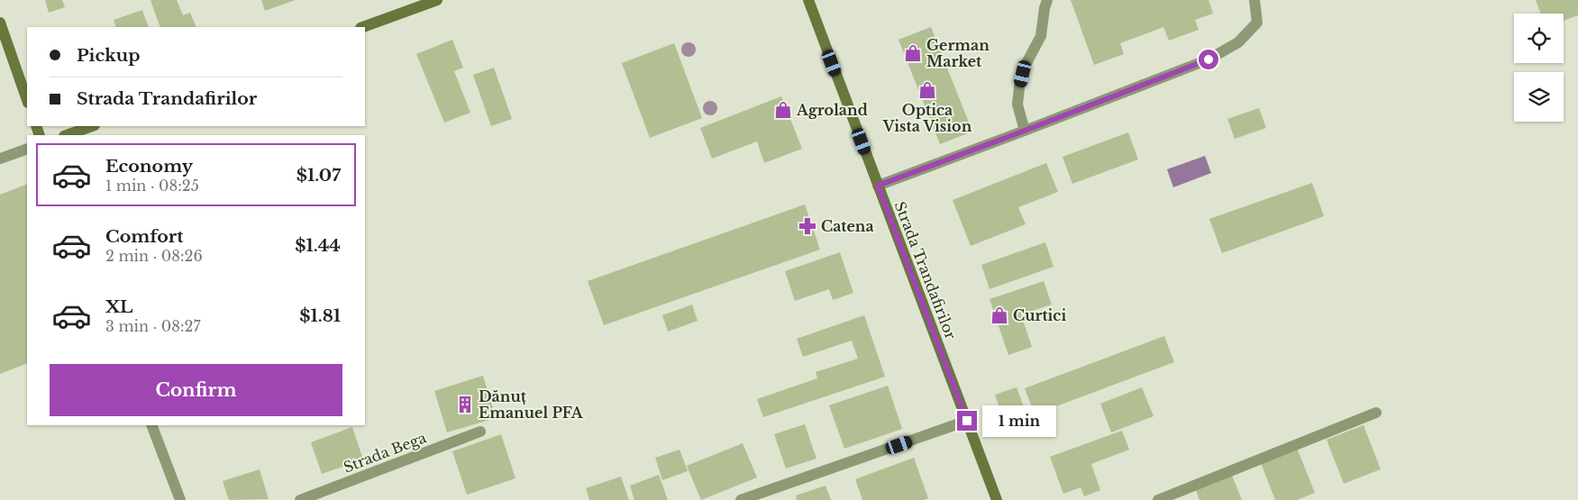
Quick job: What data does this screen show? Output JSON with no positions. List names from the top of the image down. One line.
{"streets":{"main road":["Strada Trandafirilor"],"street":["Strada Bega"]},"places":{"shop":["German Market","Optica Vista Vision","Agroland","Curtici"],"pharmacy":["Catena"],"building":["Dănuț Emanuel PFA"]},"page":{"banner":["Pickup","Strada Trandafirilor"],"list":[{"name":"Economy","note":"1 min · 08:25","value":"$1.07"},{"name":"Comfort","note":"2 min · 08:26","value":"$1.44"},{"name":"XL","note":"3 min · 08:27","value":"$1.81"}],"buttons":"Confirm","bubble":"1 min"}}
